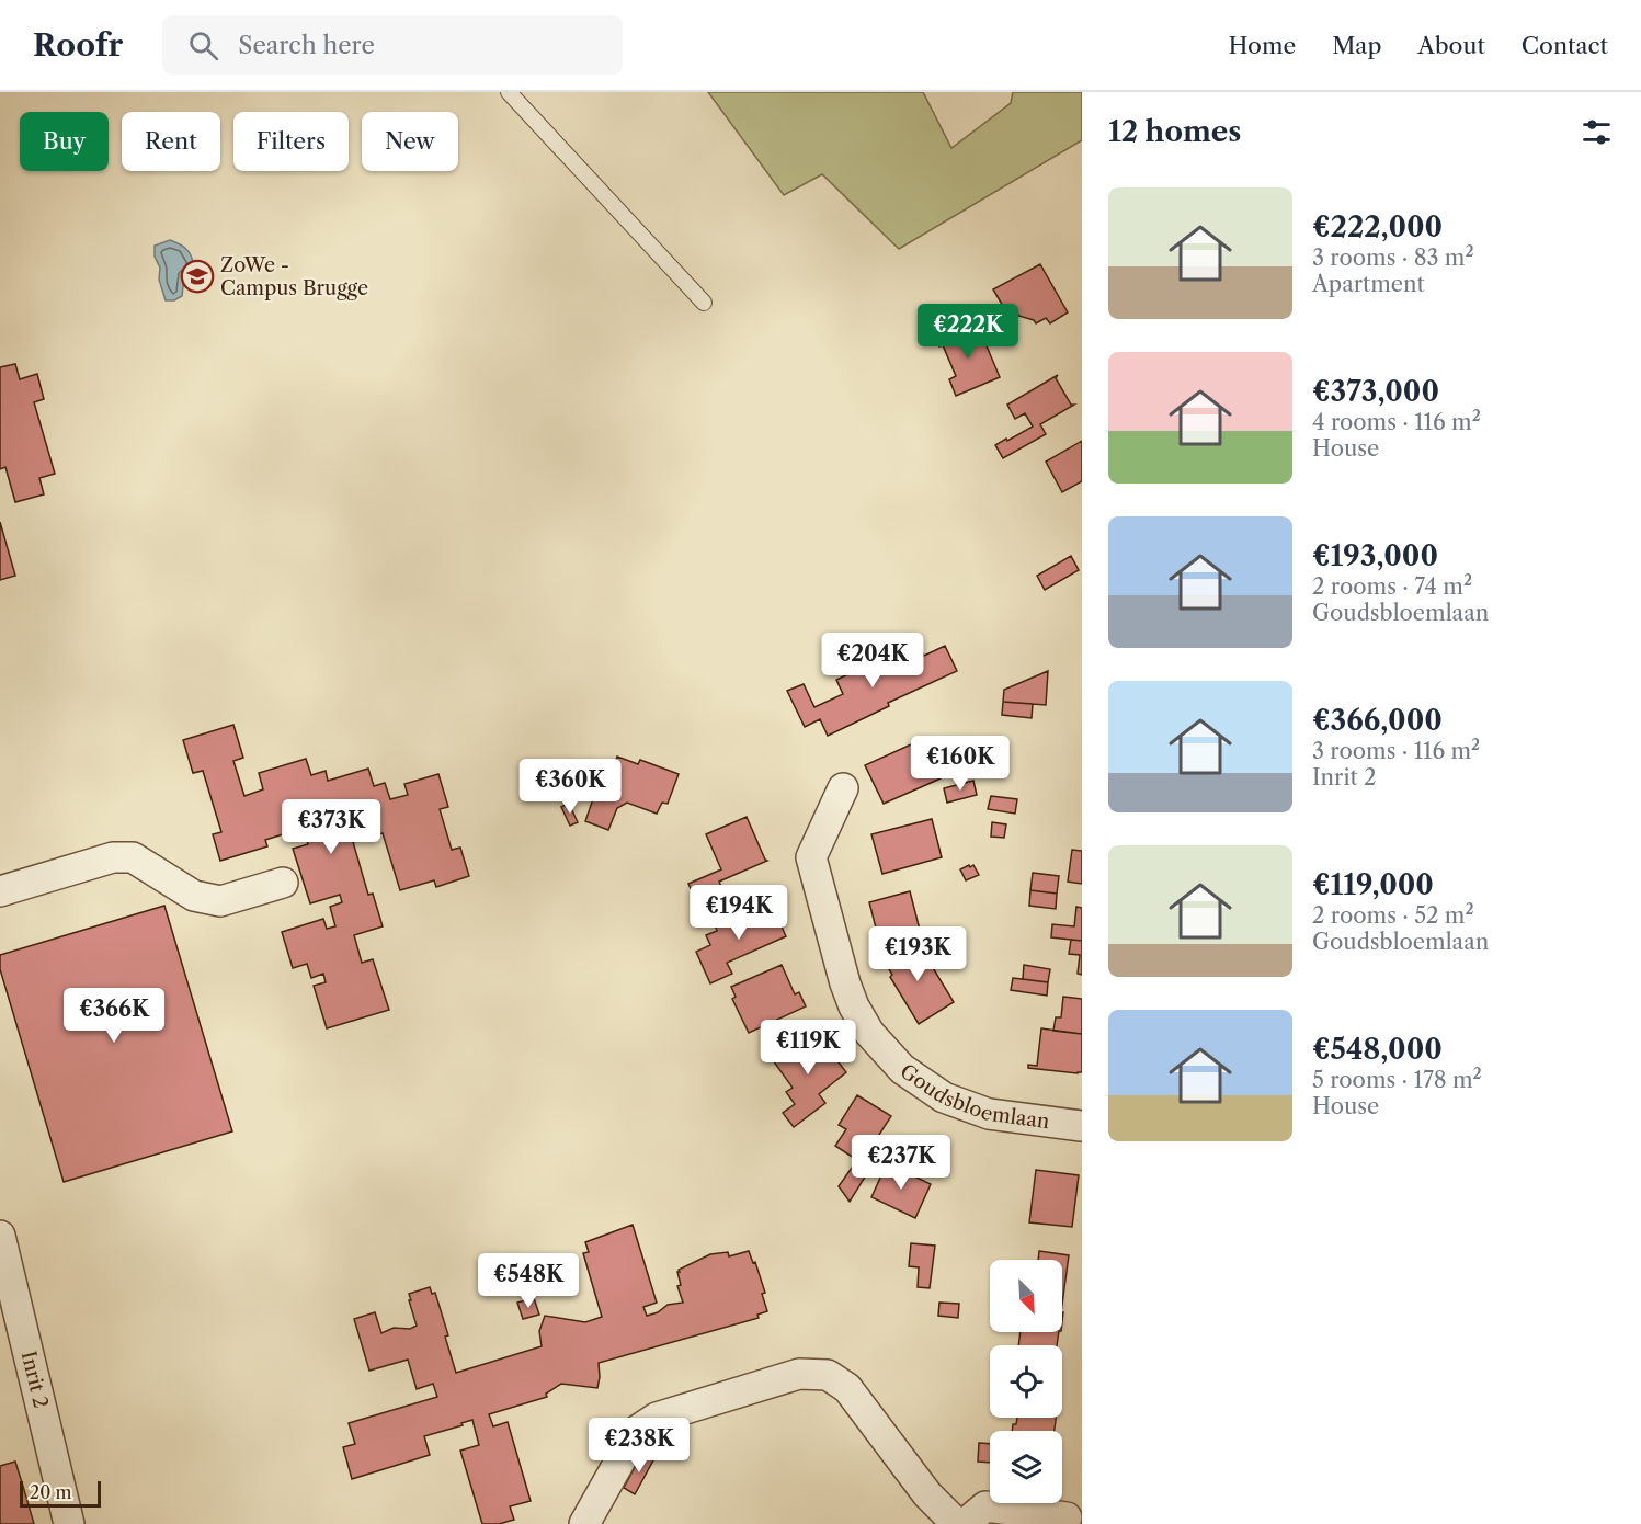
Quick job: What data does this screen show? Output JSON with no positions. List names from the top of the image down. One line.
{"streets":{"street":["Goudsbloemlaan","Inrit 2"]},"places":{"school or university":["ZoWe - Campus Brugge"]},"scale_bar":"20 m","north":"bottom right","page":{"header":"Roofr","search":"Search here","nav":["Home","Map","About","Contact"],"heading":"12 homes","chip":["Buy","Rent","Filters","New"],"list":[{"name":"€222,000","note":"3 rooms · 83 m² · Apartment"},{"name":"€373,000","note":"4 rooms · 116 m² · House"},{"name":"€193,000","note":"2 rooms · 74 m² · Goudsbloemlaan"},{"name":"€366,000","note":"3 rooms · 116 m² · Inrit 2"},{"name":"€119,000","note":"2 rooms · 52 m² · Goudsbloemlaan"},{"name":"€548,000","note":"5 rooms · 178 m² · House"}],"price":["€222K","€204K","€160K","€360K","€373K","€194K","€193K","€366K","€119K","€237K","€548K","€238K"],"scale":"20 m"}}
